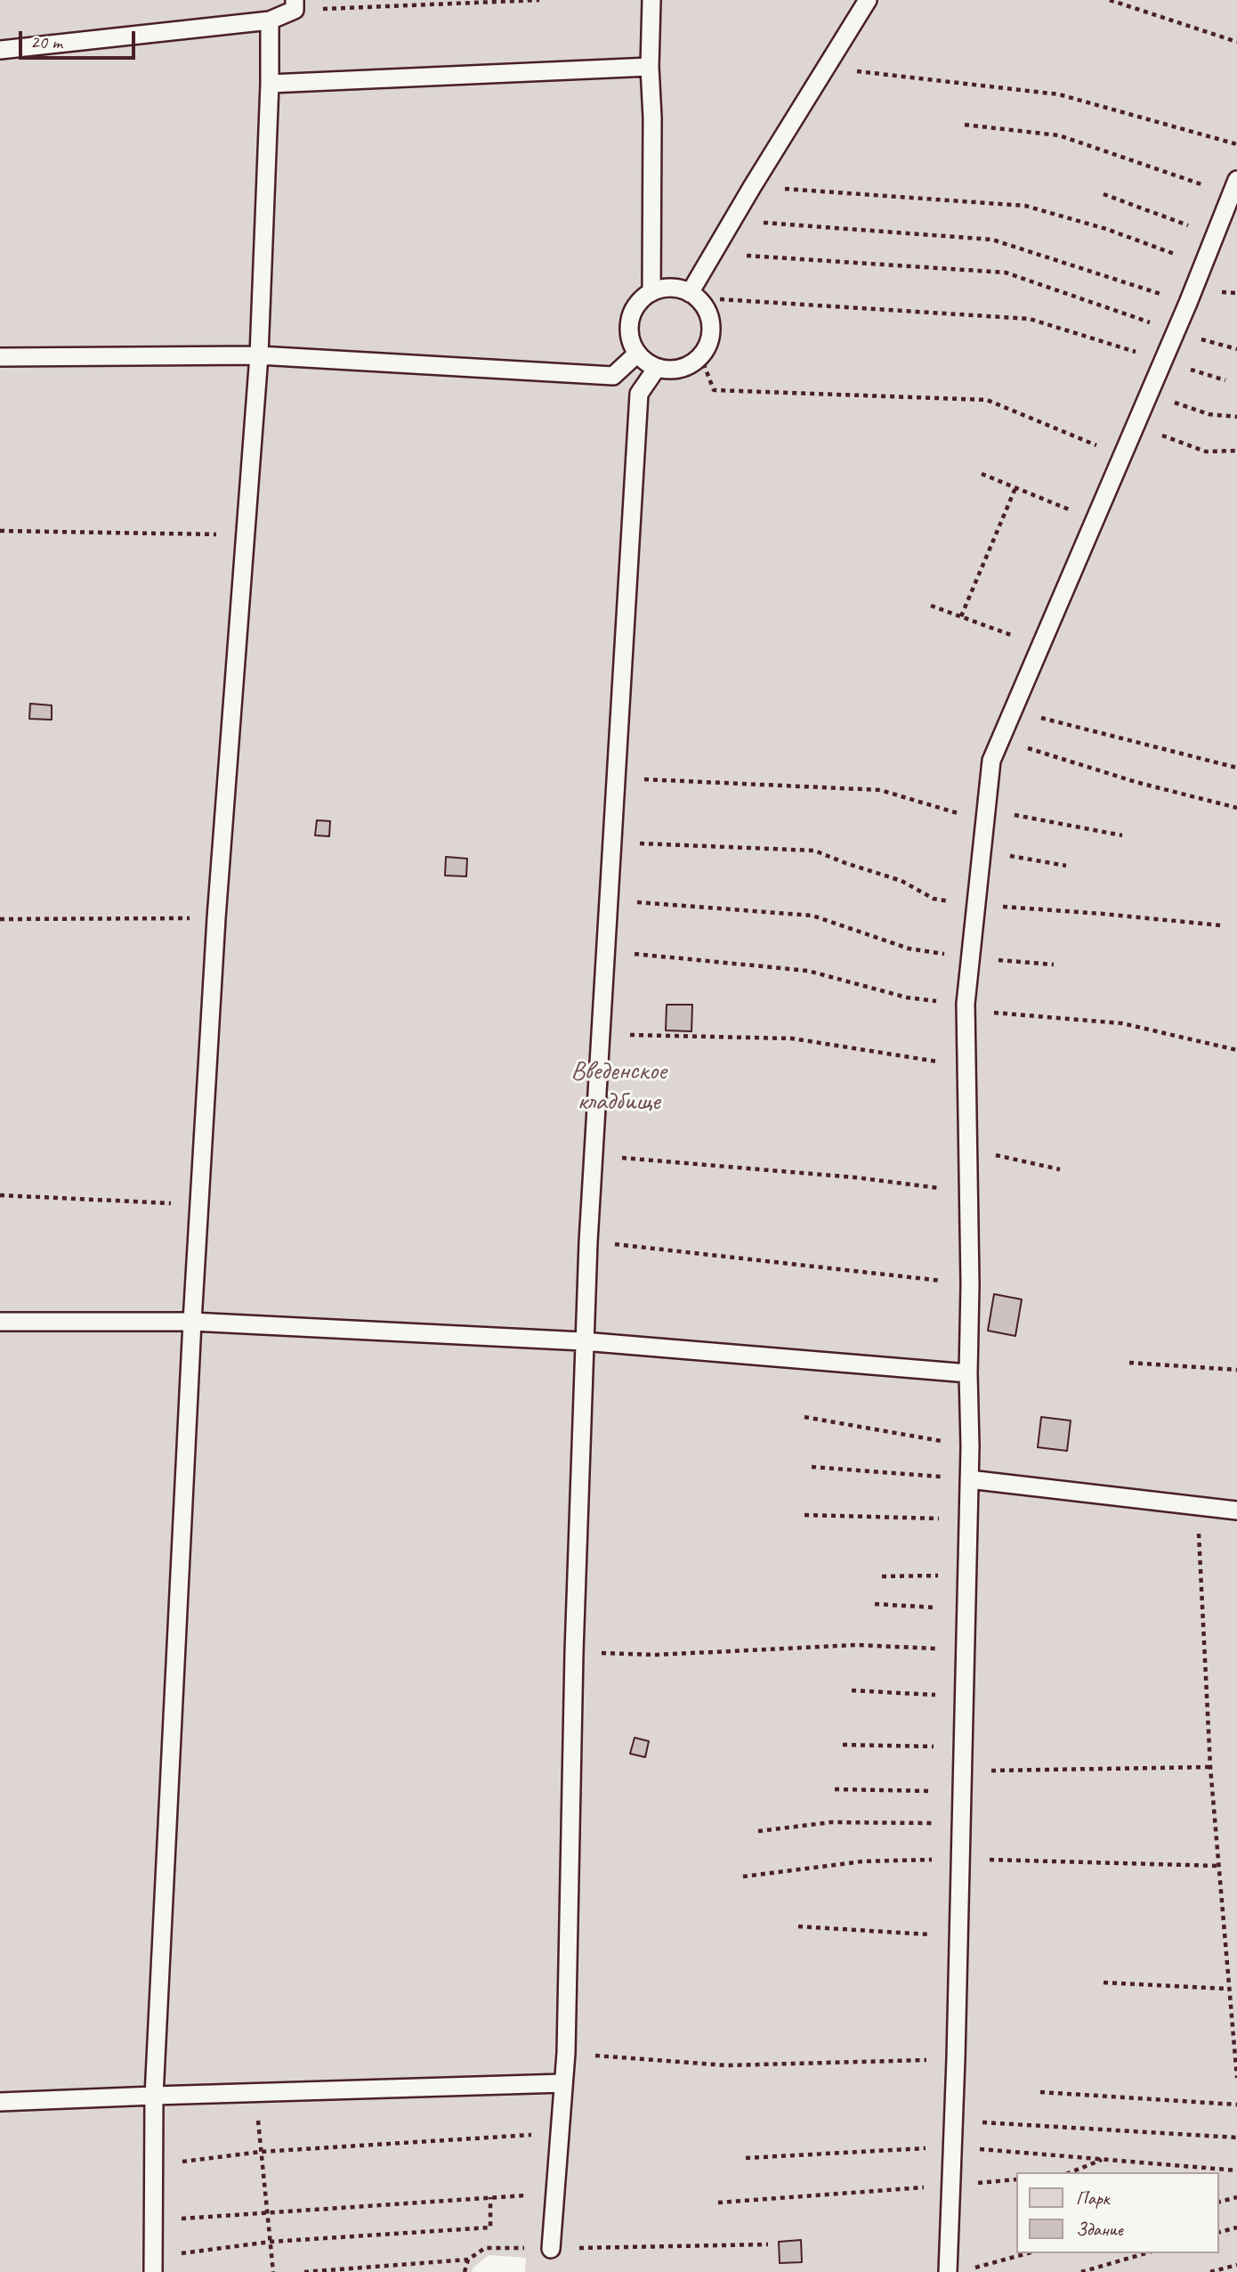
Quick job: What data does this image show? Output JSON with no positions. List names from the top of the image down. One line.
{"parks":["Введенское кладбище"],"legend":["Парк","Здание"],"scale_bar":"20 m"}
